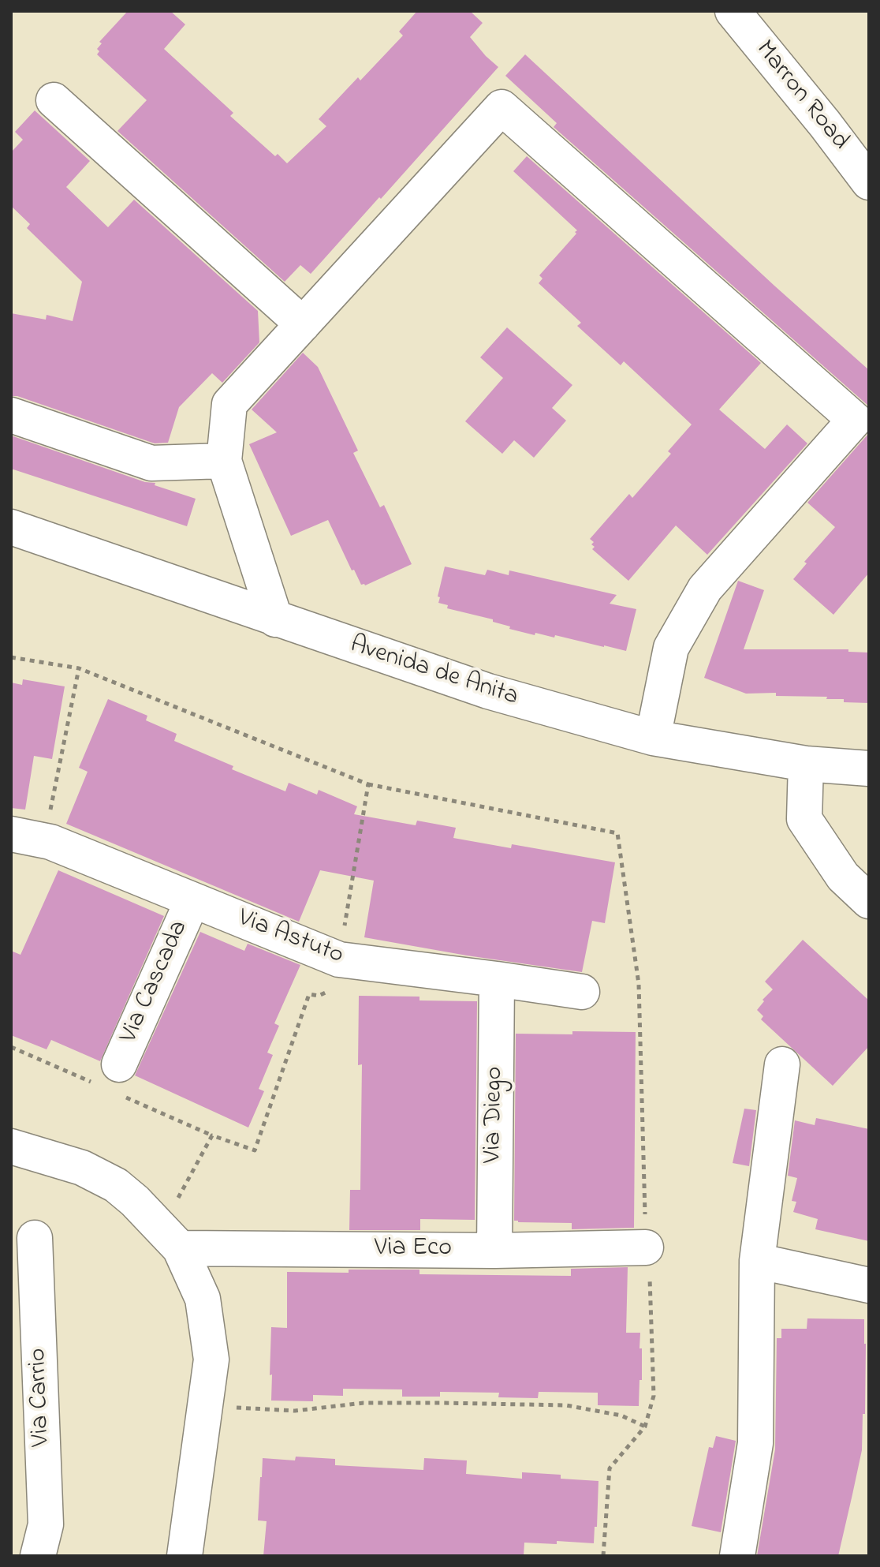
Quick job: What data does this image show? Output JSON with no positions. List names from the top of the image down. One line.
{"streets":{"street":["Marron Road","Avenida de Anita","Via Astuto","Via Cascada","Via Diego","Via Eco","Via Carrio"]},"crossings":[["Via Astuto","Via Cascada"],["Via Astuto","Via Diego"],["Via Diego","Via Eco"]]}
